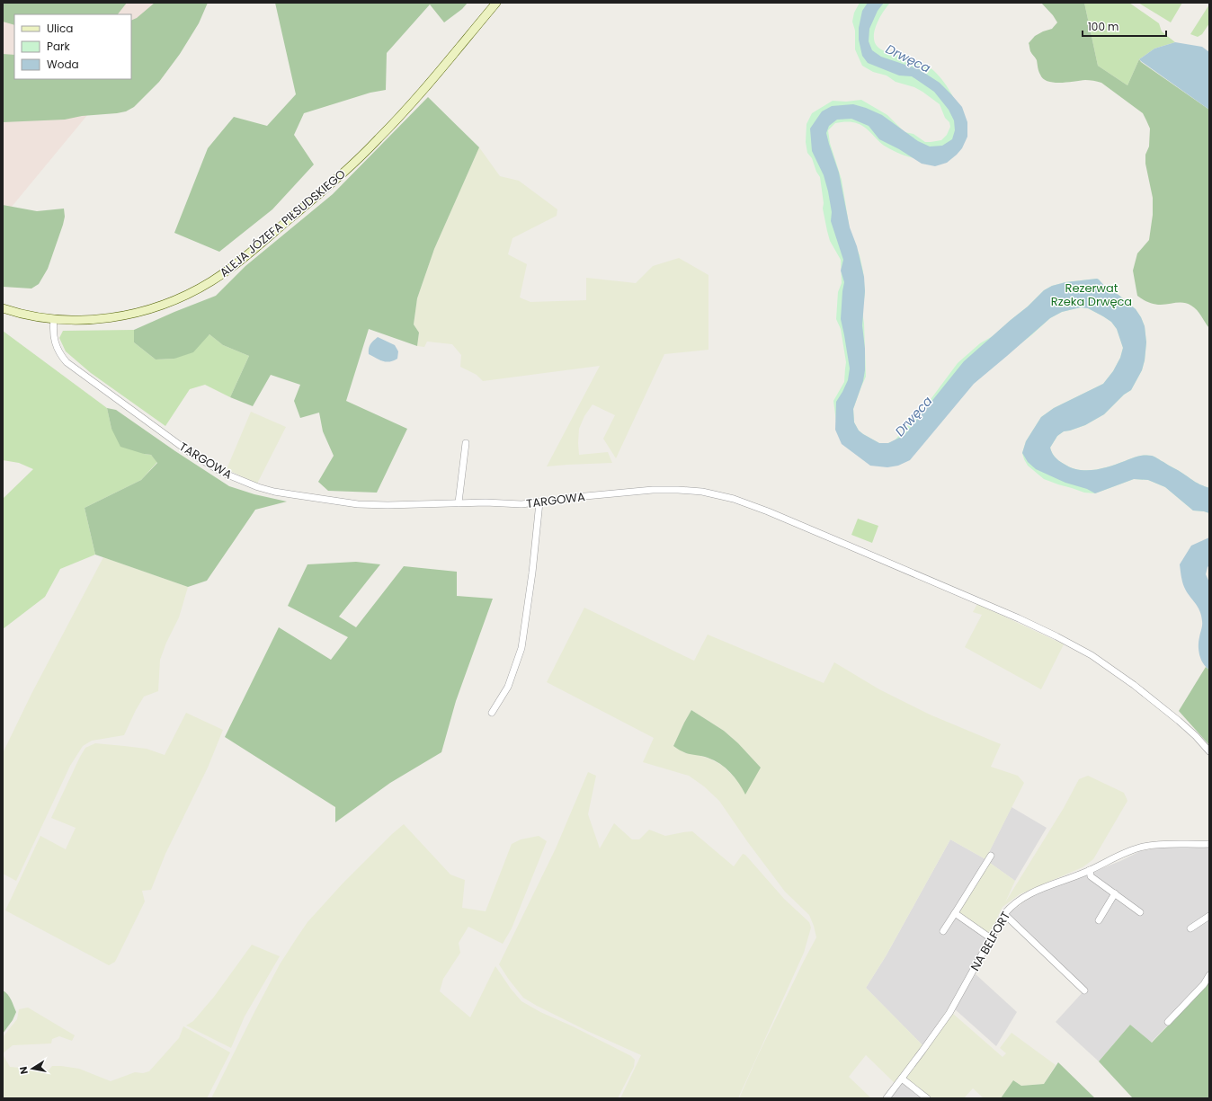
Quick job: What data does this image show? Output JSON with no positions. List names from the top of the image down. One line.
{"streets":{"main road":["ALEJA JÓZEFA PIŁSUDSKIEGO"],"street":["TARGOWA","NA BELFORT"]},"crossings":[["ALEJA JÓZEFA PIŁSUDSKIEGO","TARGOWA"]],"water":["Drwęca"],"parks":["Rezerwat Rzeka Drwęca"],"legend":["Ulica","Park","Woda"],"scale_bar":"100 m","north":"left"}
